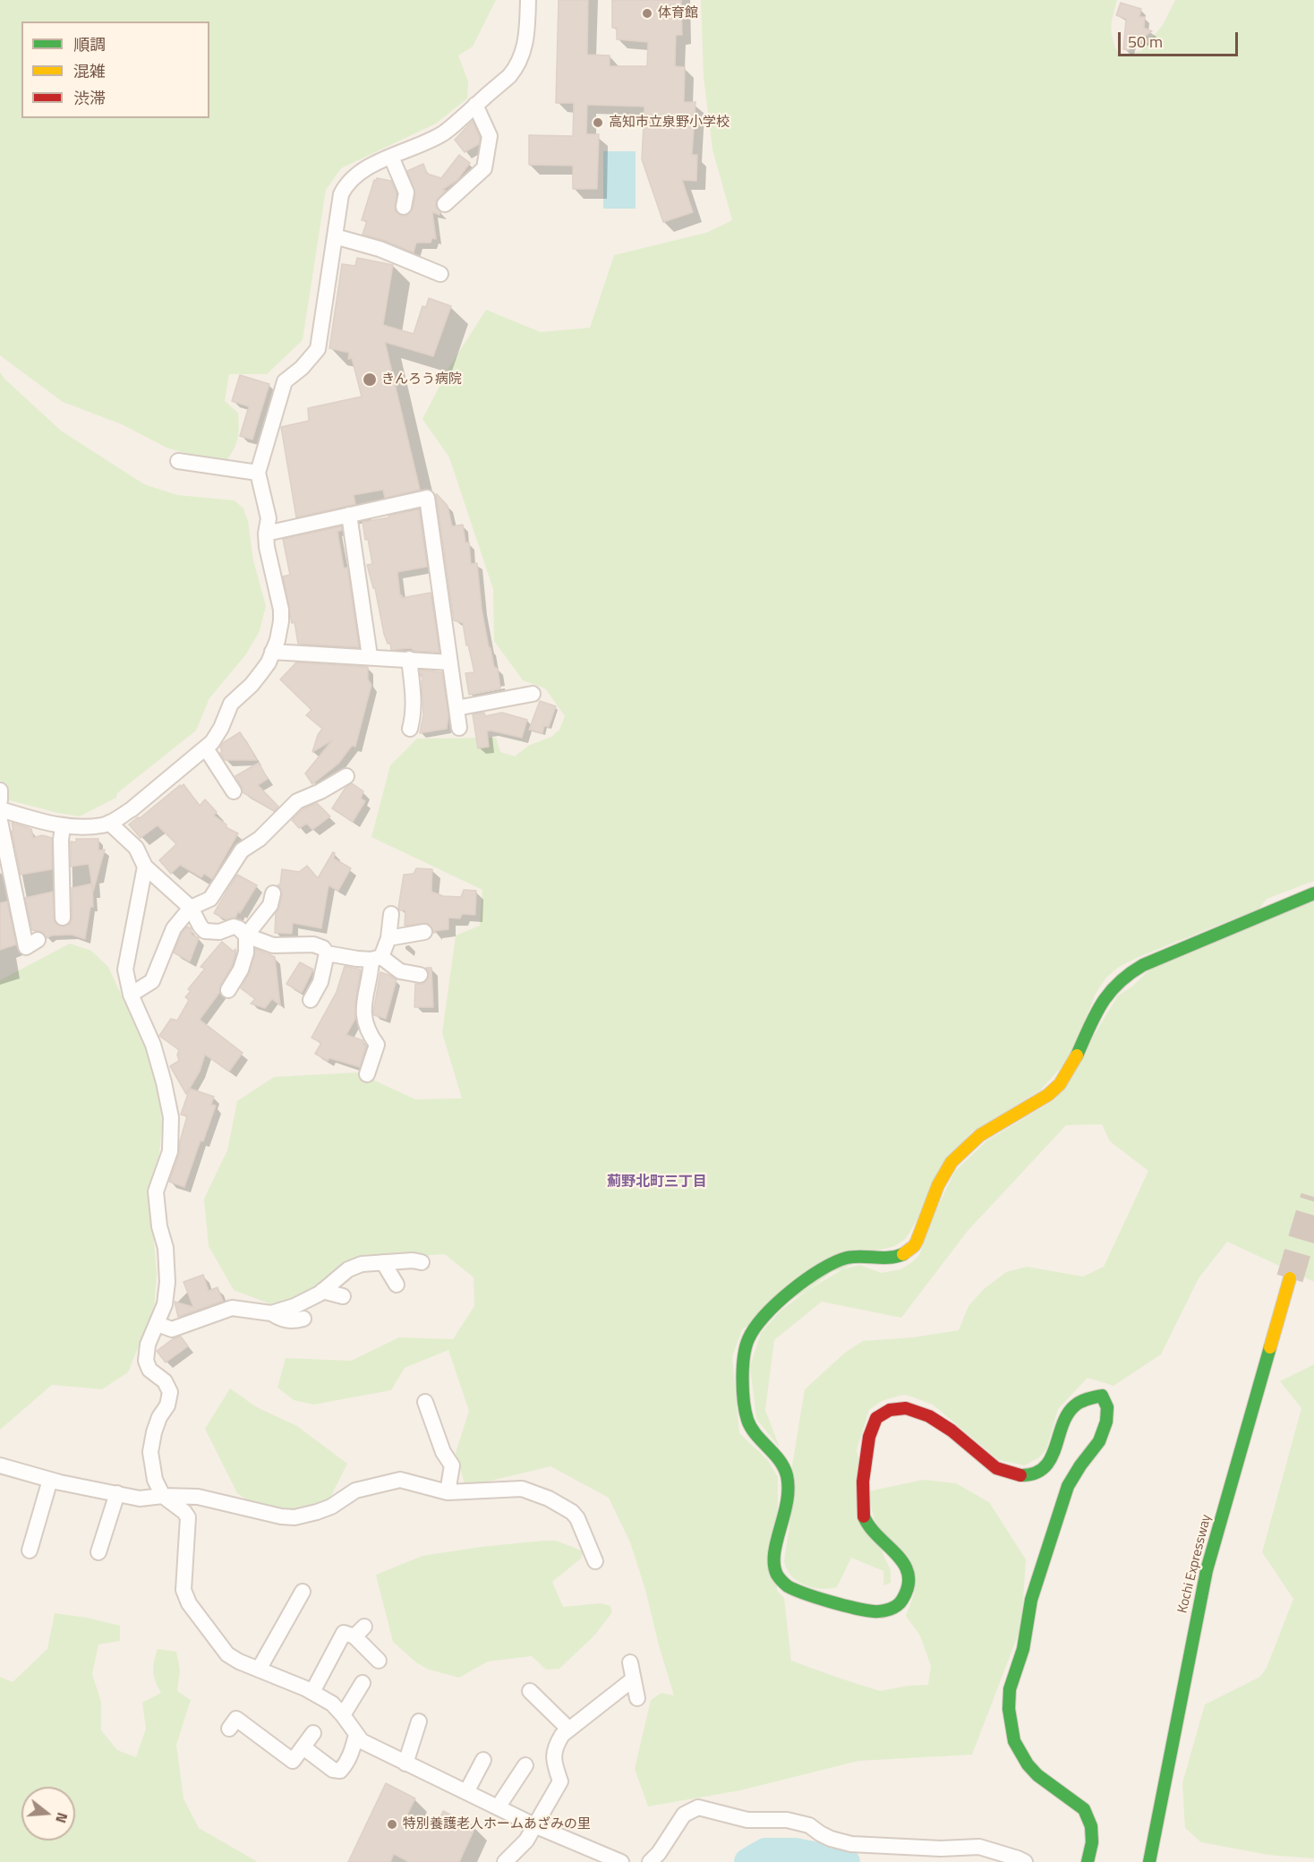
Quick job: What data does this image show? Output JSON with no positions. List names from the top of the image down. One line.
{"streets":{"main road":["Kochi Expressway"]},"districts":["薊野北町三丁目"],"places":["体育館","高知市立泉野小学校","きんろう病院","特別養護老人ホームあざみの里"],"legend":["順調","混雑","渋滞"],"scale_bar":"50 m","north":"right"}
